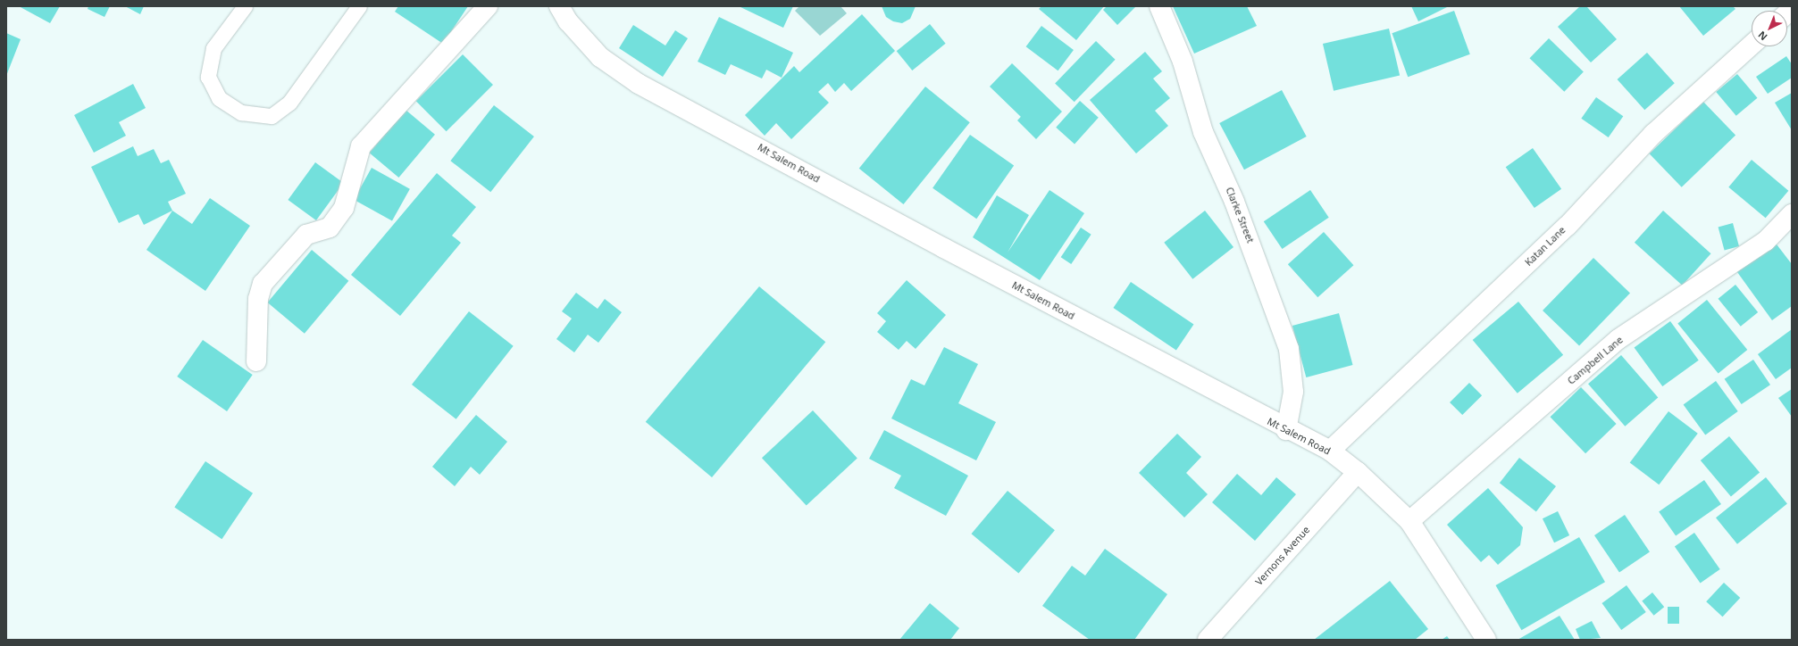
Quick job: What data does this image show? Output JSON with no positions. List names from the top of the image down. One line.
{"streets":{"street":["Mt Salem Road","Clarke Street","Katan Lane","Campbell Lane","Vernons Avenue"]},"crossings":[["Mt Salem Road","Clarke Street"],["Mt Salem Road","Katan Lane"],["Mt Salem Road","Campbell Lane"],["Mt Salem Road","Vernons Avenue"]],"north":"bottom left"}
